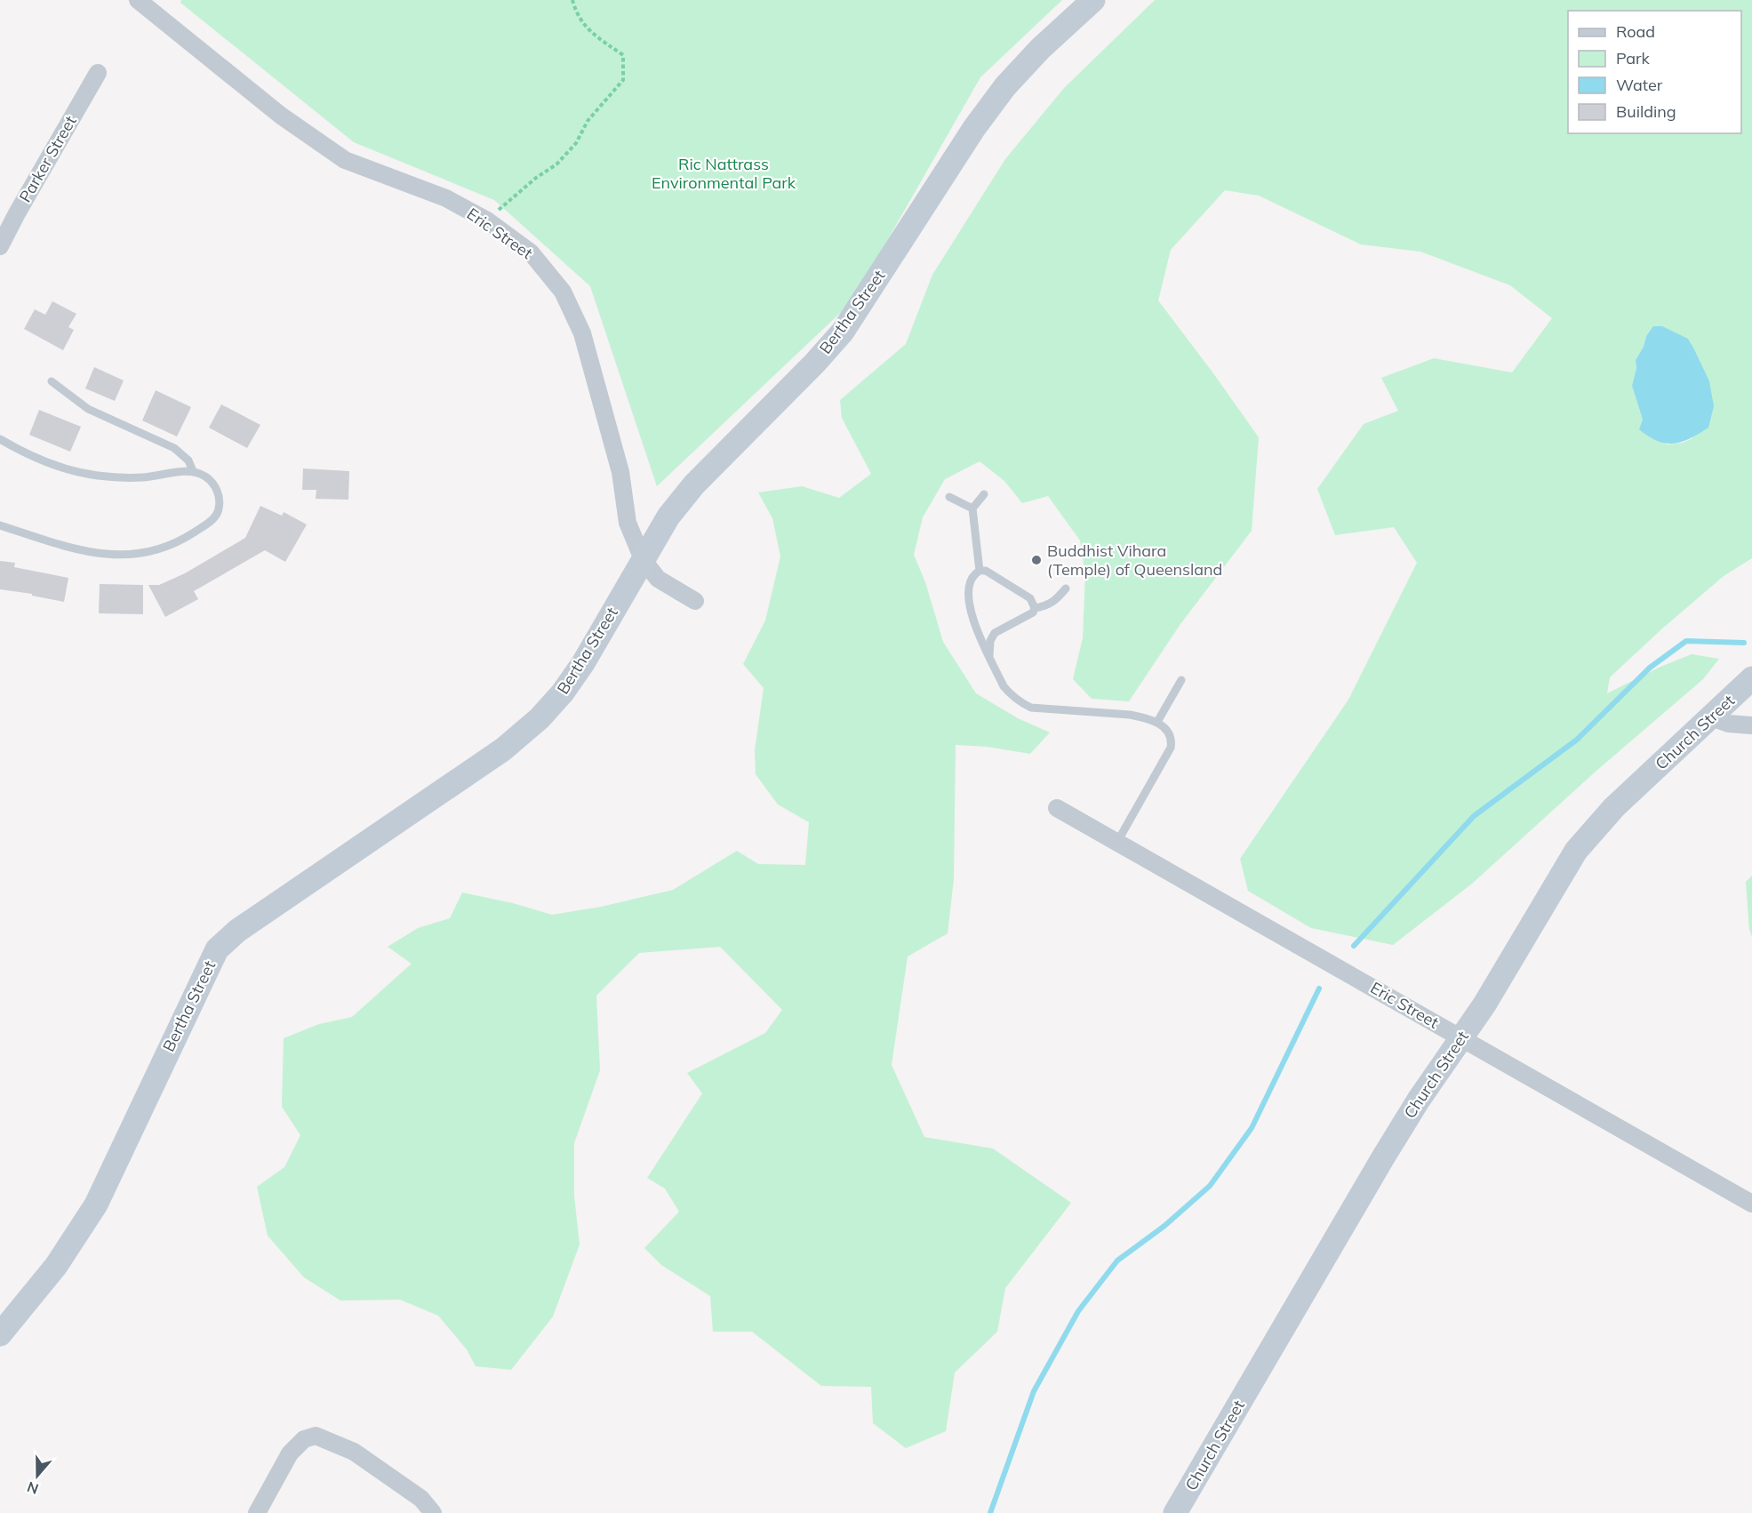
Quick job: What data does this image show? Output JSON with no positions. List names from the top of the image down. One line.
{"streets":{"street":["Parker Street","Eric Street","Bertha Street","Church Street"]},"crossings":[["Eric Street","Bertha Street"],["Eric Street","Church Street"]],"parks":["Ric Nattrass Environmental Park"],"places":["Buddhist Vihara (Temple) of Queensland"],"legend":["Road","Park","Water","Building"],"north":"bottom"}
